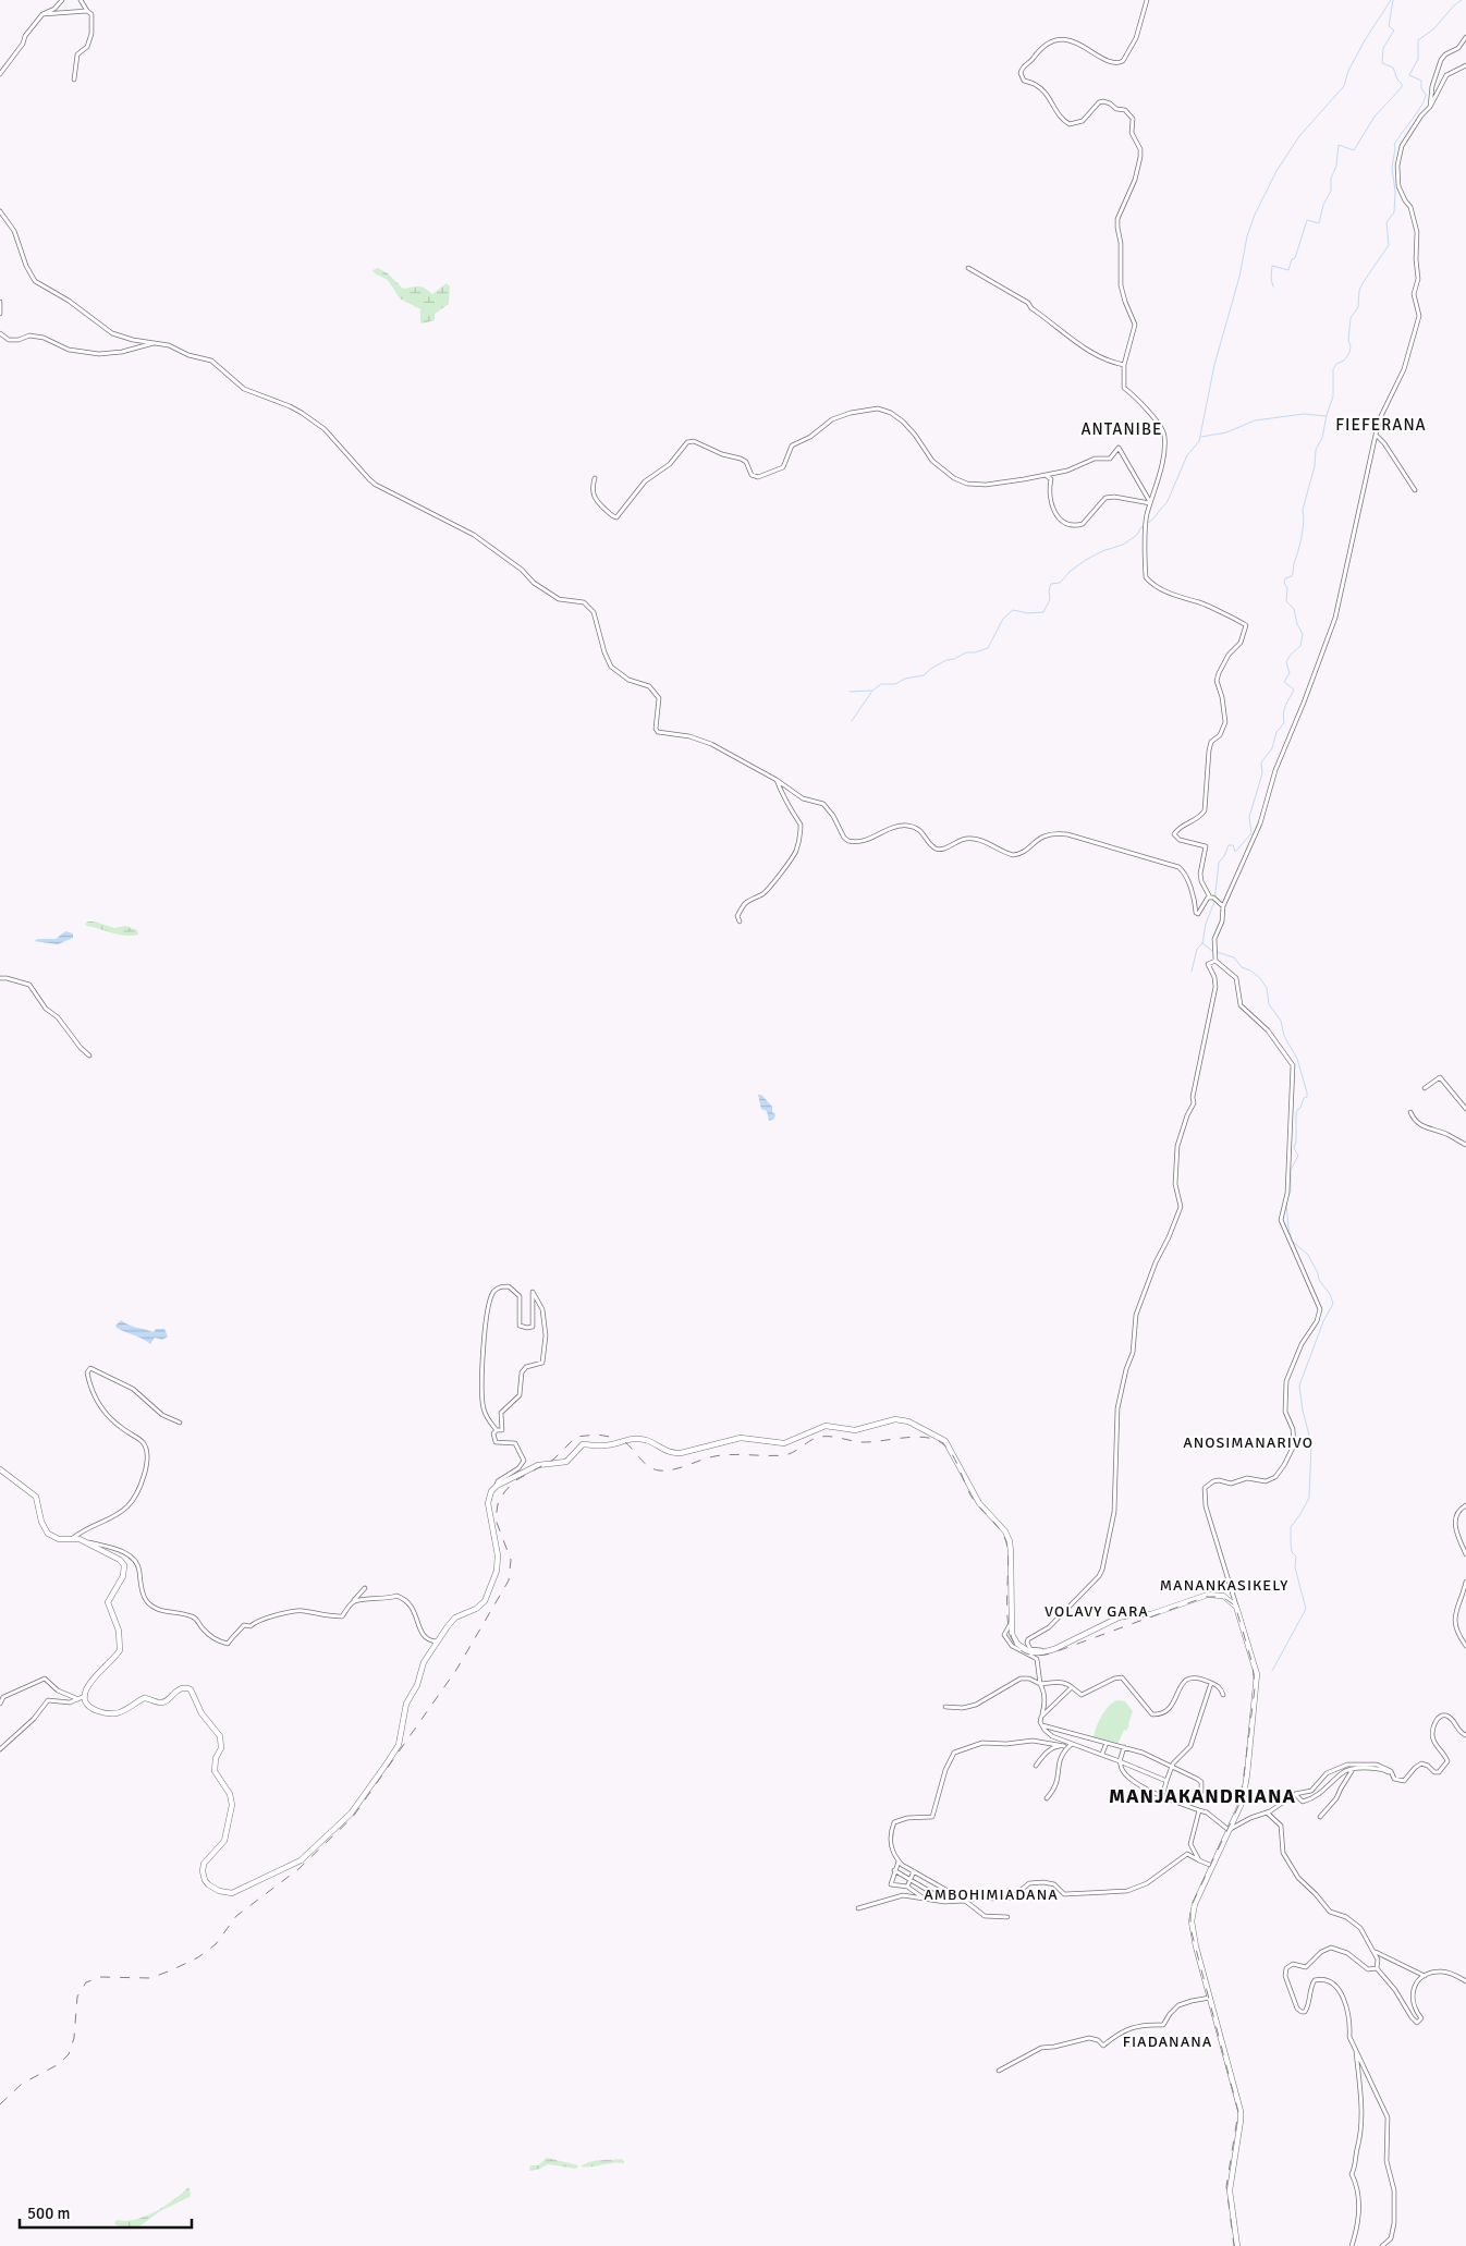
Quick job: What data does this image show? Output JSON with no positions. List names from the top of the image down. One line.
{"districts":["FIEFERANA","ANTANIBE","ANOSIMANARIVO","MANANKASIKELY","VOLAVY GARA","MANJAKANDRIANA","AMBOHIMIADANA","FIADANANA"],"scale_bar":"500 m"}
